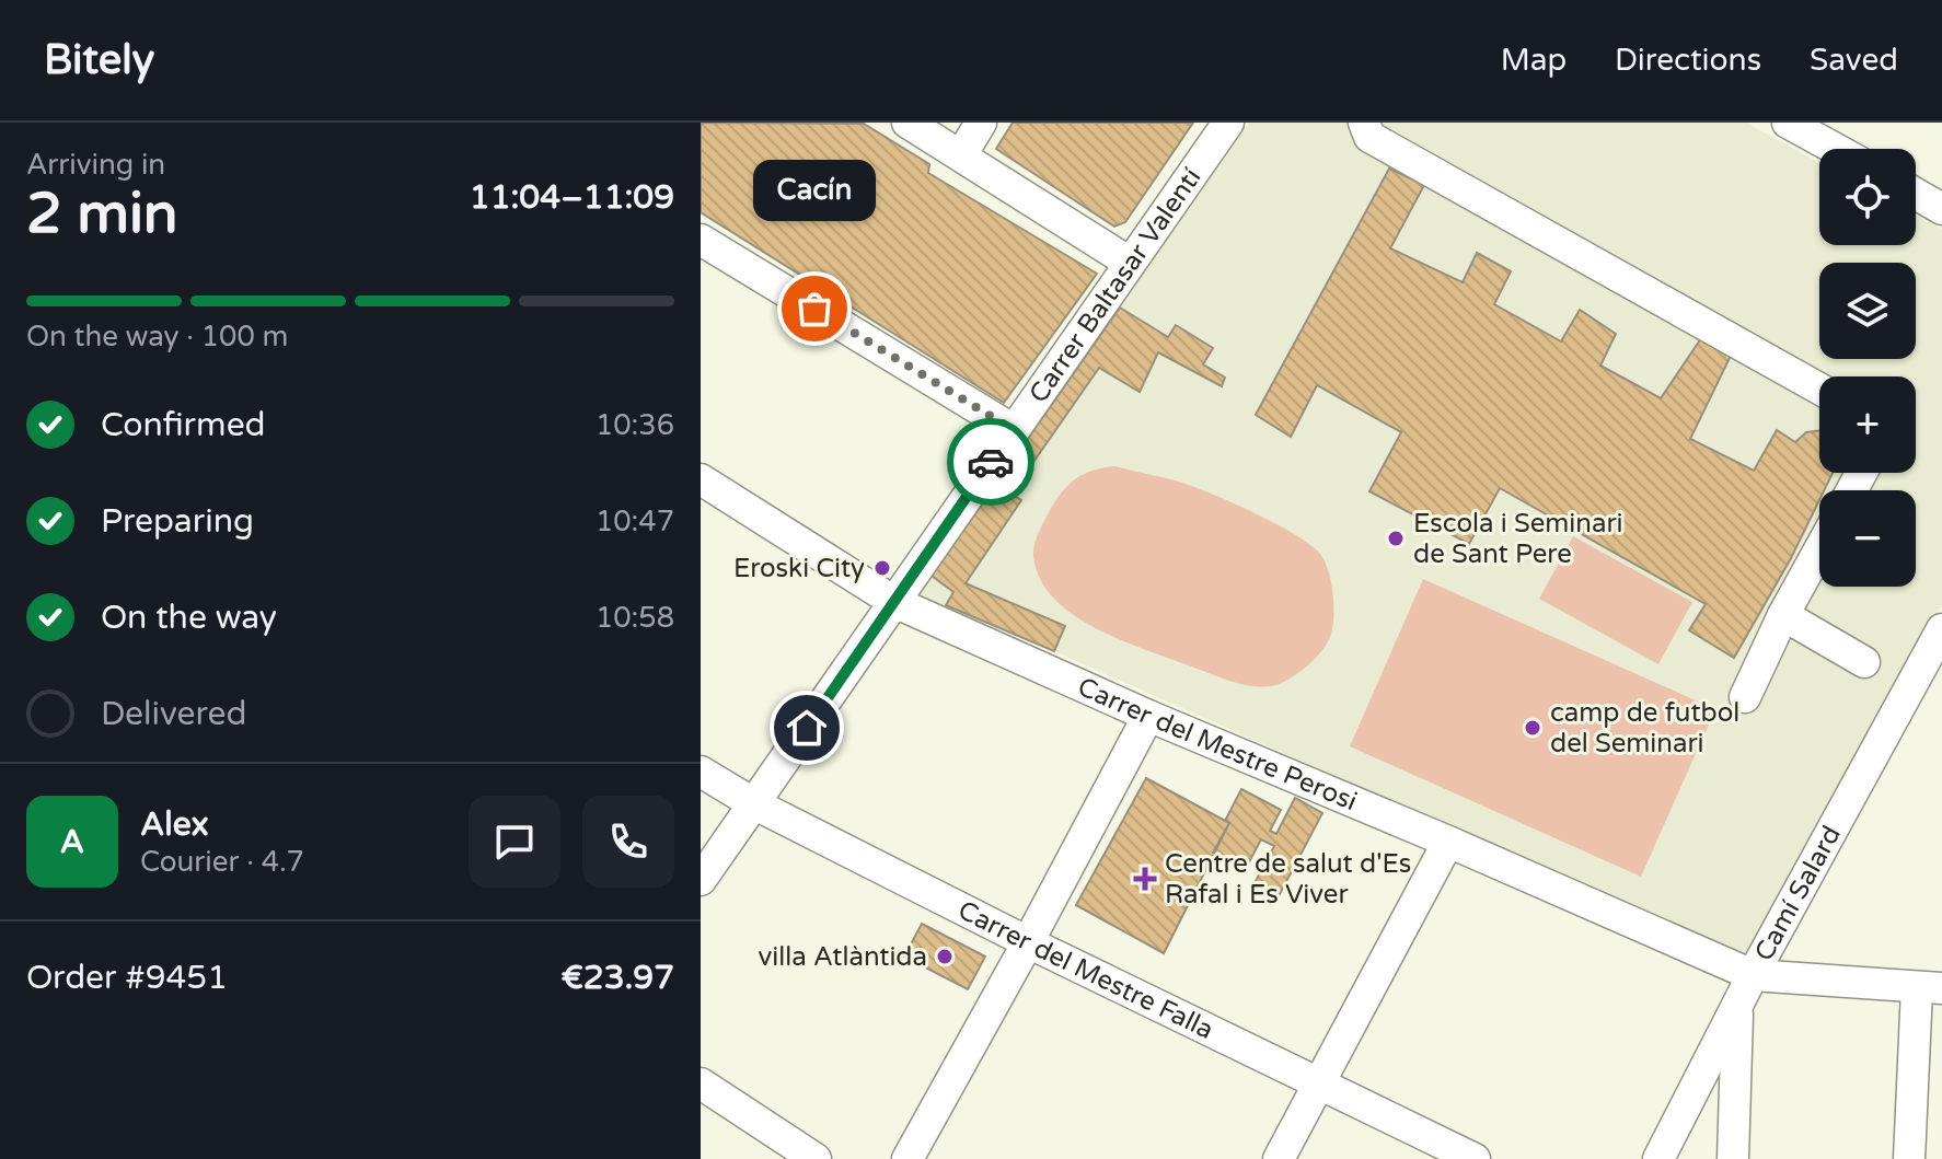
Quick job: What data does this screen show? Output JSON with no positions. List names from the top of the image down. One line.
{"streets":{"street":["Carrer Baltasar Valentí","Carrer del Mestre Perosi","Camí Salard","Carrer del Mestre Falla"]},"crossings":[["Carrer Baltasar Valentí","Carrer del Mestre Perosi"],["Carrer Baltasar Valentí","Carrer del Mestre Falla"],["Carrer del Mestre Perosi","Camí Salard"]],"places":{"other":["Cacín","Escola i Seminari de Sant Pere","Eroski City","camp de futbol del Seminari","villa Atlàntida"],"health":["Centre de salut d'Es Rafal i Es Viver"]},"page":{"header":"Bitely","nav":["Map","Directions","Saved"],"heading":["2 min","Arriving in","11:04–11:09"],"panel":["Alex","Courier · 4.7","Order #9451","€23.97"],"map_buttons":["+","−"],"bubble":"Cacín","bar":"On the way · 100 m","list":[["Confirmed","10:36"],["Preparing","10:47"],["On the way","10:58"],"Delivered"],"round":"A"}}
